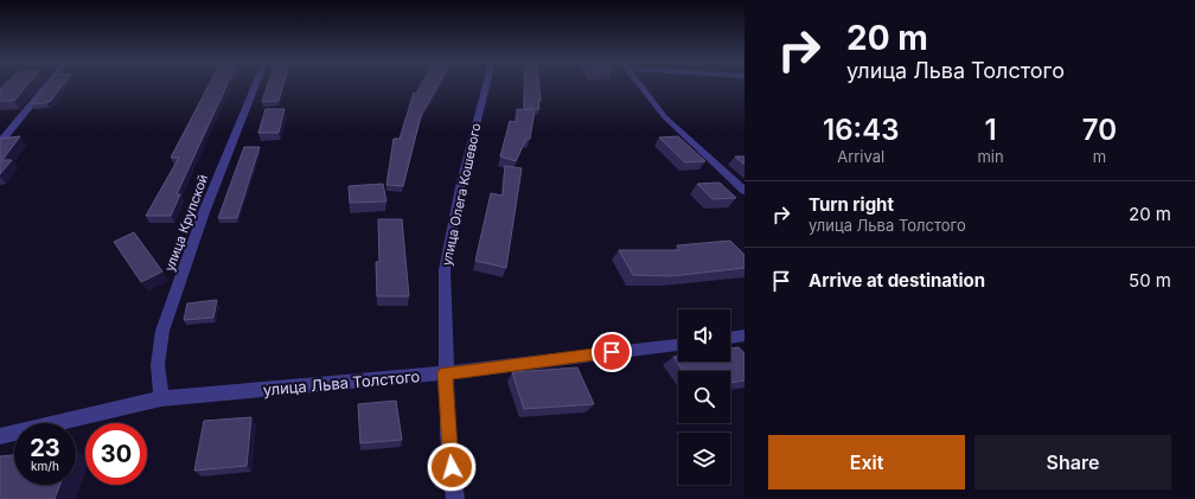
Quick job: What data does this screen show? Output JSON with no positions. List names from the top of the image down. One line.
{"streets":{"street":["улица Олега Кошевого","улица Крупской","улица Льва Толстого"]},"crossings":[["улица Олега Кошевого","улица Льва Толстого"],["улица Крупской","улица Льва Толстого"]],"page":{"turn":["20 m","улица Льва Толстого"],"eta":["16:43","Arrival","1","min","70","m"],"list":[{"name":"Turn right","note":"улица Льва Толстого","value":"20 m"},{"name":"Arrive at destination","value":"50 m"}],"speed":"23 km/h","limit":"30","buttons":["Exit","Share"]}}
